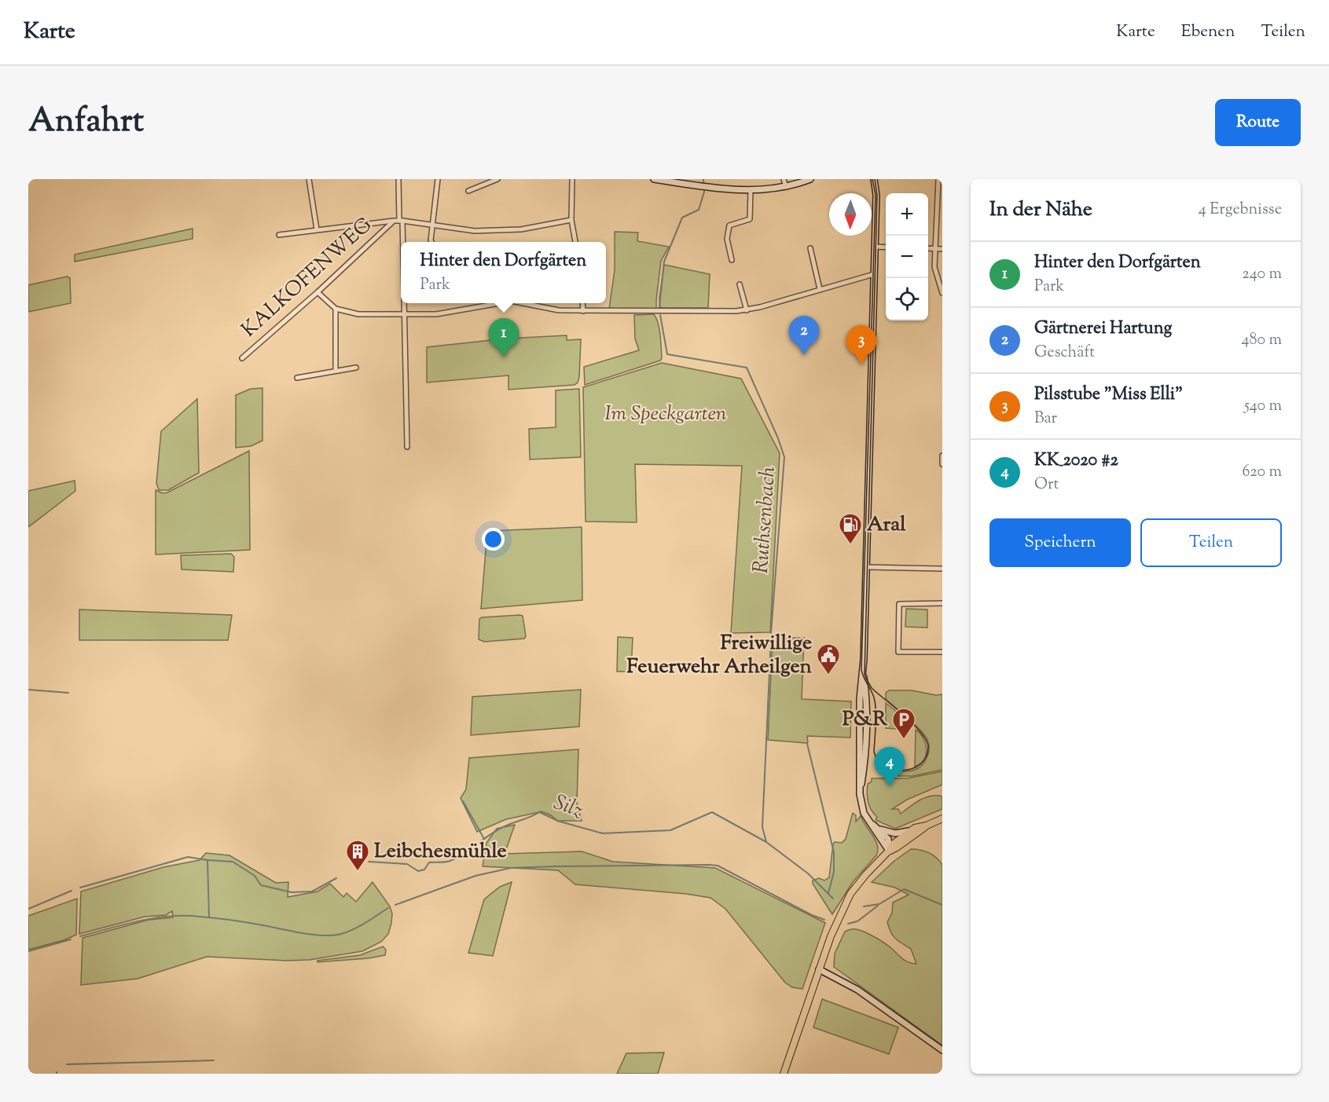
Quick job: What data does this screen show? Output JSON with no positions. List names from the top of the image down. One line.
{"streets":{"street":["KALKOFENWEG"]},"water":["Ruthsenbach","Silz"],"parks":["Im Speckgarten"],"places":{"fuel station":["Aral"],"public building":["Freiwillige Feuerwehr Arheilgen"],"parking":["P&R"],"building":["Leibchesmühle"]},"north":"bottom","page":{"header":"Karte","nav":["Karte","Ebenen","Teilen"],"title":"Anfahrt","buttons":["Route",["Speichern","Teilen"]],"heading":["In der Nähe","4 Ergebnisse"],"map_buttons":["+","−"],"list":[{"mark":"1","name":"Hinter den Dorfgärten","note":"Park","value":"240 m"},{"mark":"2","name":"Gärtnerei Hartung","note":"Geschäft","value":"480 m"},{"mark":"3","name":"Pilsstube \"Miss Elli\"","note":"Bar","value":"540 m"},{"mark":"4","name":"KK_2020 #2","note":"Ort","value":"620 m"}],"popup":["Hinter den Dorfgärten","Park"],"pins":["2","1","3","4"]}}
